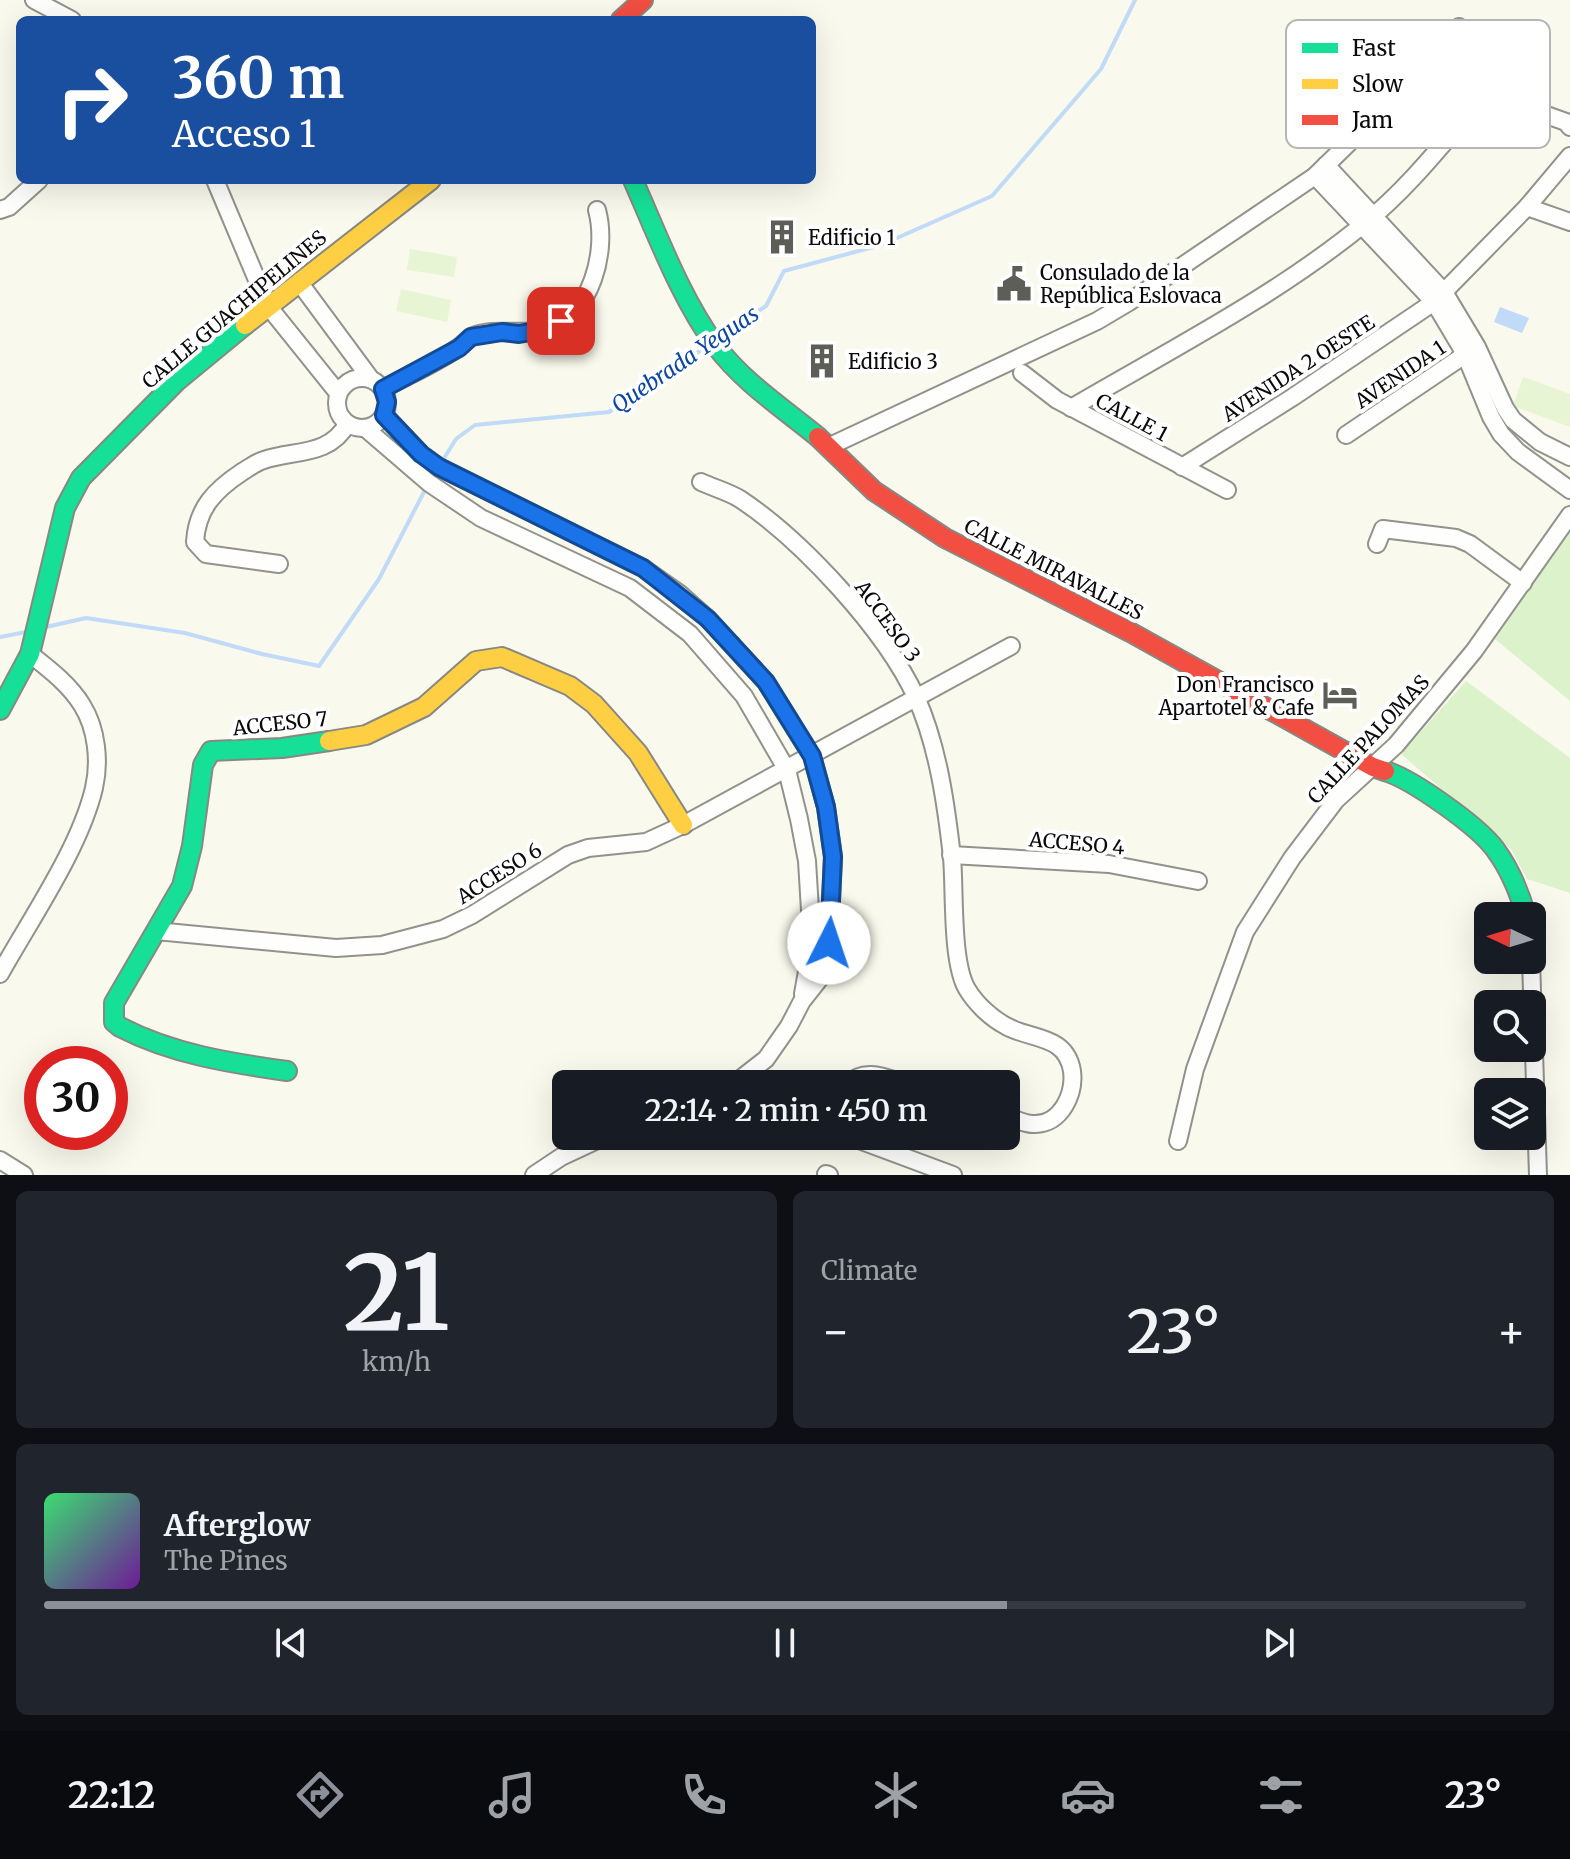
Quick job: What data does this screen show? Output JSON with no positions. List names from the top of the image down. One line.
{"streets":{"street":["CALLE GUACHIPELINES","AVENIDA 2 OESTE","AVENIDA 1","CALLE 1","CALLE MIRAVALLES","ACCESO 3","ACCESO 7","CALLE PALOMAS","ACCESO 4","ACCESO 6"]},"crossings":[["AVENIDA 2 OESTE","CALLE 1"],["CALLE MIRAVALLES","CALLE PALOMAS"],["ACCESO 3","ACCESO 4"],["ACCESO 3","ACCESO 6"],["ACCESO 7","ACCESO 6"]],"water":["Quebrada Yeguas"],"places":{"building":["Edificio 1","Edificio 3"],"public building":["Consulado de la República Eslovaca"],"hotel":["Don Francisco Apartotel & Cafe"]},"legend":["Fast","Slow","Jam"],"north":"left","page":{"turn":["360 m","Acceso 1"],"limit":"30","trip":"22:14 · 2 min · 450 m","tile":[["21","km/h"],"Climate"],"heat":["−","23°","+"],"song":["Afterglow","The Pines"],"tabs":["22:12","23°"]}}
